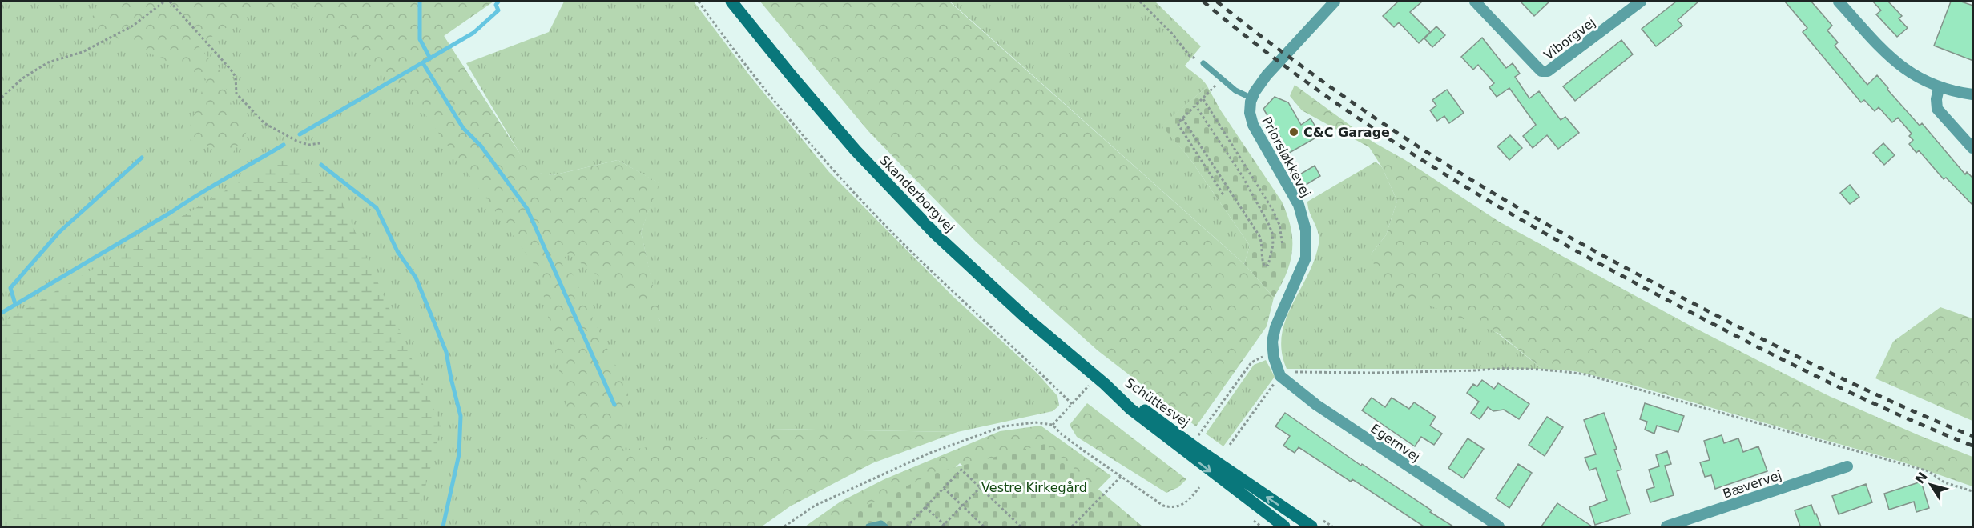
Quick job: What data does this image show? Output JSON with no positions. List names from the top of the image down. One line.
{"streets":{"main road":["Skanderborgvej","Schüttesvej"],"street":["Viborgvej","Priorsløkkevej","Egernvej","Bævervej"]},"crossings":[["Priorsløkkevej","Egernvej"],["Skanderborgvej","Schüttesvej"]],"parks":["Vestre Kirkegård"],"places":["C&C Garage"],"north":"top left"}
